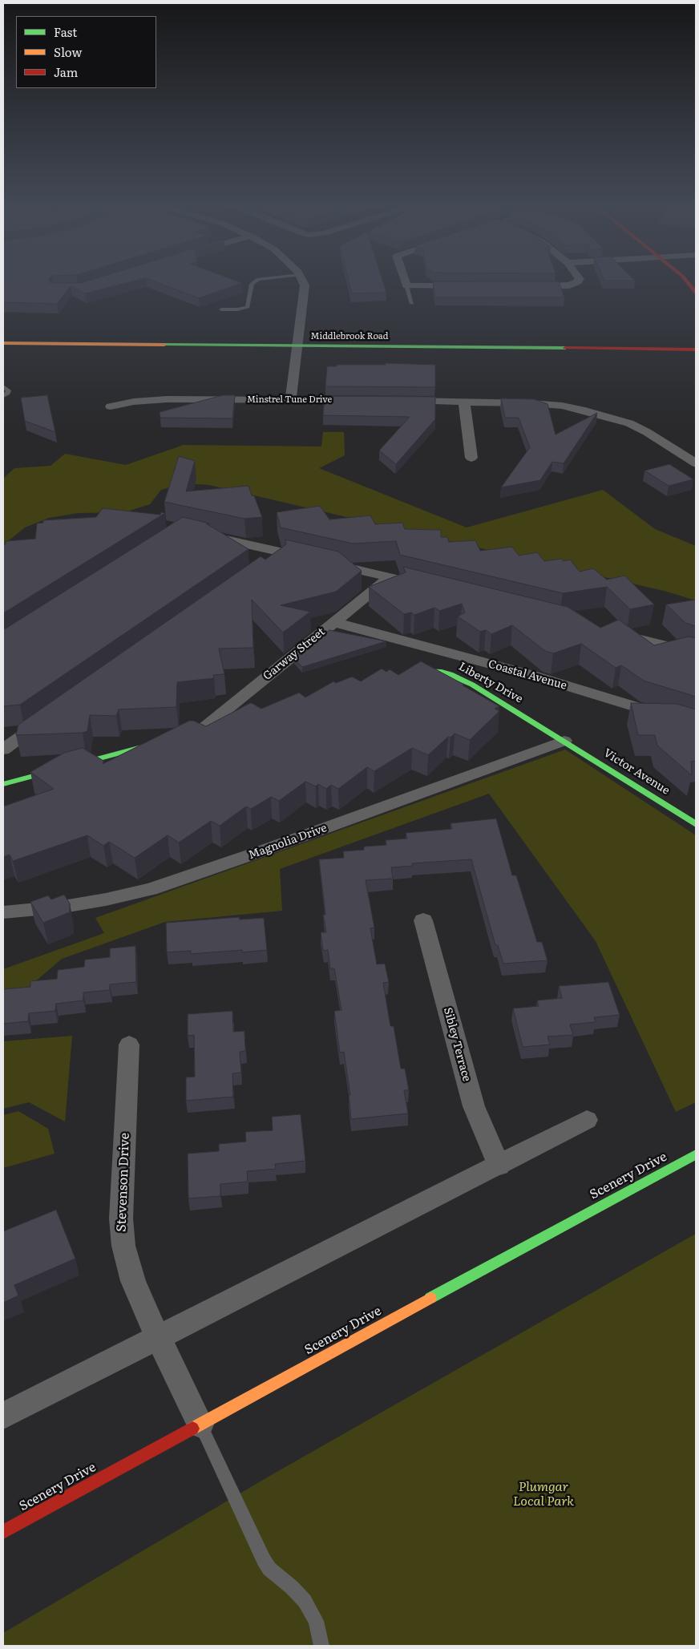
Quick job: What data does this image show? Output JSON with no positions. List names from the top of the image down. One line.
{"streets":{"street":["Middlebrook Road","Minstrel Tune Drive","Garway Street","Coastal Avenue","Liberty Drive","Victor Avenue","Magnolia Drive","Sibley Terrace","Scenery Drive","Stevenson Drive"]},"crossings":[["Garway Street","Coastal Avenue"],["Liberty Drive","Victor Avenue"],["Liberty Drive","Magnolia Drive"],["Victor Avenue","Magnolia Drive"],["Scenery Drive","Stevenson Drive"]],"parks":["Plumgar Local Park"],"legend":["Fast","Slow","Jam"]}
